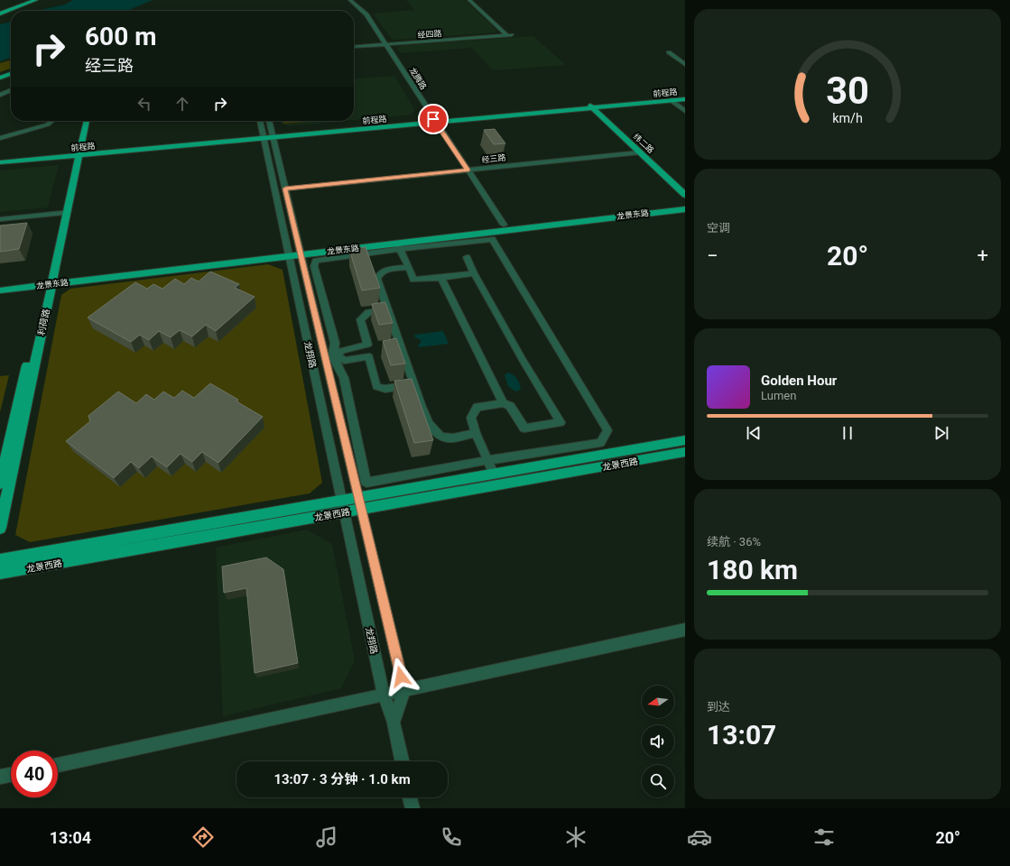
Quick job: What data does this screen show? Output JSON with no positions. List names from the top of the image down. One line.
{"streets":{"main road":["前程路","纬二路","龙景东路","利荷路","龙景西路"],"street":["经四路","龙腾路","经三路","龙翔路"]},"crossings":[["经四路","龙腾路"],["龙腾路","前程路"],["龙腾路","经三路"],["龙腾路","龙景东路"],["前程路","纬二路"],["前程路","利荷路"],["前程路","龙翔路"],["纬二路","经三路"],["经三路","龙翔路"],["龙景东路","利荷路"],["龙景东路","龙翔路"],["龙翔路","龙景西路"]],"north":"left","page":{"turn":["600 m","经三路"],"tile":["空调",["续航 · 36%","180 km"],["到达","13:07"]],"heat":["−","20°","+"],"song":["Golden Hour","Lumen"],"limit":"40","trip":"13:07 · 3 分钟 · 1.0 km","tabs":["13:04","20°"],"gauge":["30","km/h"]}}
